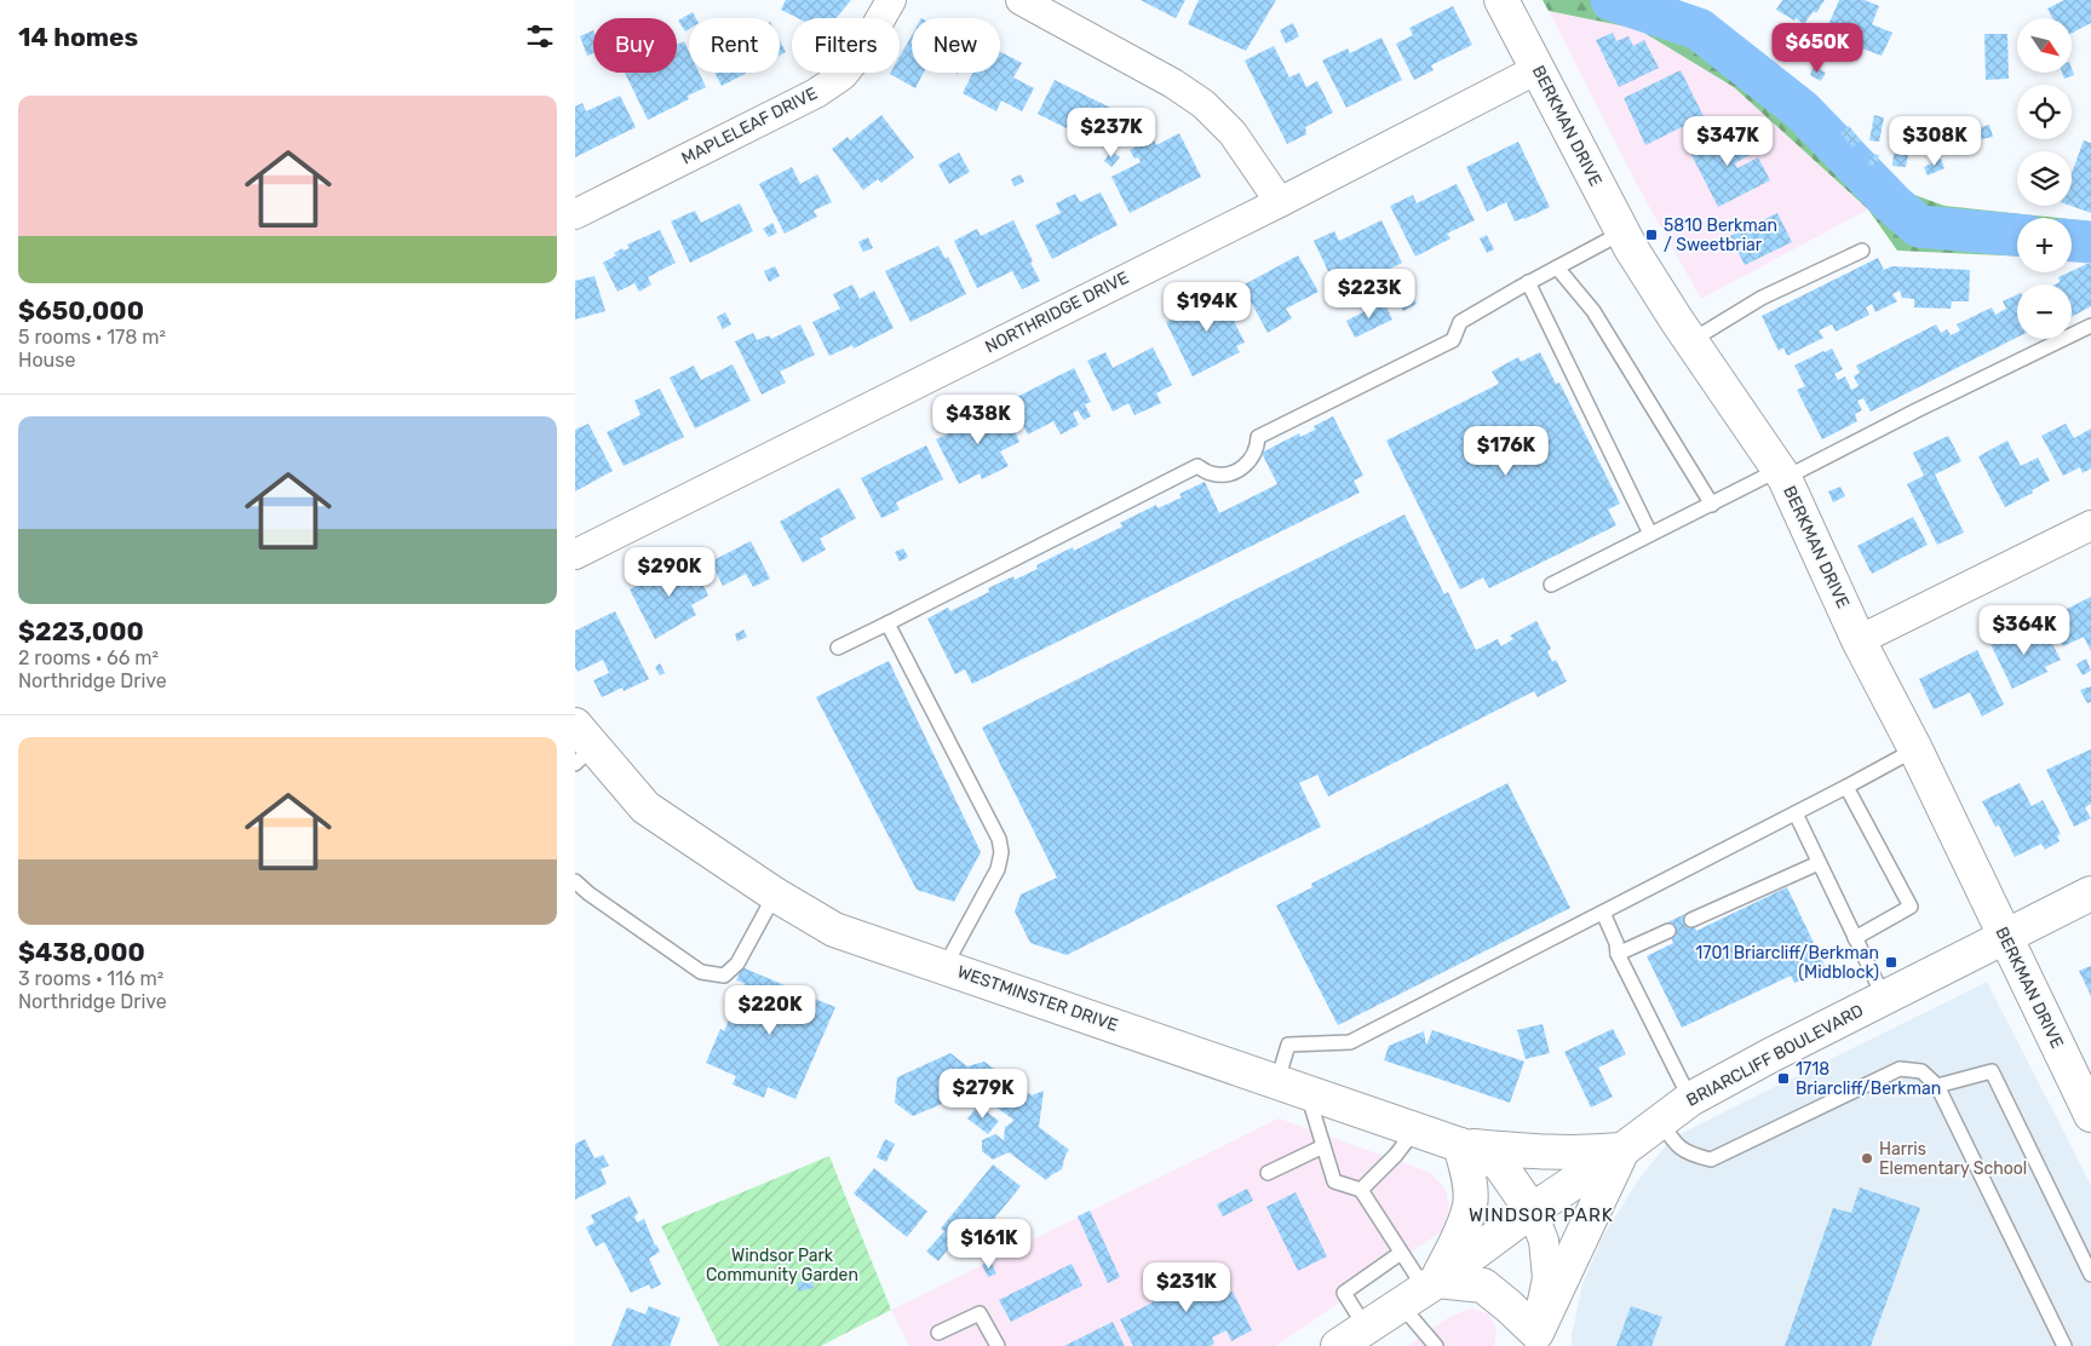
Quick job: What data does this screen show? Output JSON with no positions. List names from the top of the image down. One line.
{"streets":{"street":["MAPLELEAF DRIVE","BERKMAN DRIVE","NORTHRIDGE DRIVE","WESTMINSTER DRIVE","BRIARCLIFF BOULEVARD"]},"crossings":[["BERKMAN DRIVE","NORTHRIDGE DRIVE"],["BERKMAN DRIVE","BRIARCLIFF BOULEVARD"],["WESTMINSTER DRIVE","BRIARCLIFF BOULEVARD"]],"districts":["WINDSOR PARK"],"parks":["Windsor Park Community Garden"],"places":{"transit":["5810 Berkman / Sweetbriar","1701 Briarcliff/Berkman (Midblock)","1718 Briarcliff/Berkman"],"other":["Harris Elementary School"]},"north":"bottom right","page":{"heading":"14 homes","map_buttons":["+","−"],"chip":["Buy","Rent","Filters","New"],"price":["$650K","$237K","$347K","$308K","$223K","$194K","$438K","$176K","$290K","$364K","$220K","$279K","$161K","$231K"],"list":[{"name":"$650,000","note":"5 rooms · 178 m² · House"},{"name":"$223,000","note":"2 rooms · 66 m² · Northridge Drive"},{"name":"$438,000","note":"3 rooms · 116 m² · Northridge Drive"}]}}
